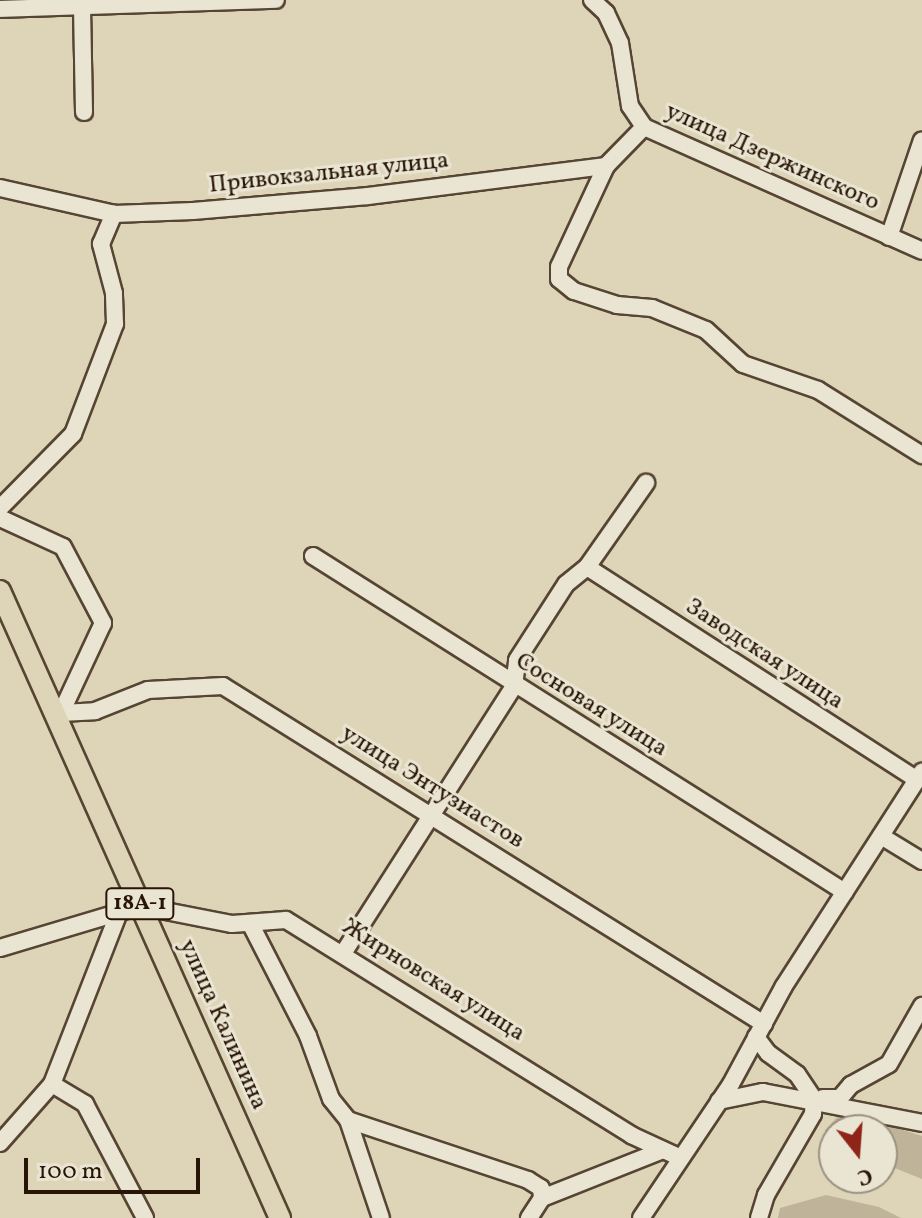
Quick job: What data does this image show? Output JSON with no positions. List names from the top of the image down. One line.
{"streets":{"main road":["18А-1","улица Калинина"],"street":["улица Дзержинского","Привокзальная улица","Заводская улица","Сосновая улица","улица Энтузиастов","Жирновская улица"]},"crossings":[["улица Энтузиастов","улица Калинина"],["Жирновская улица","улица Калинина"]],"scale_bar":"100 m","north":"bottom"}
